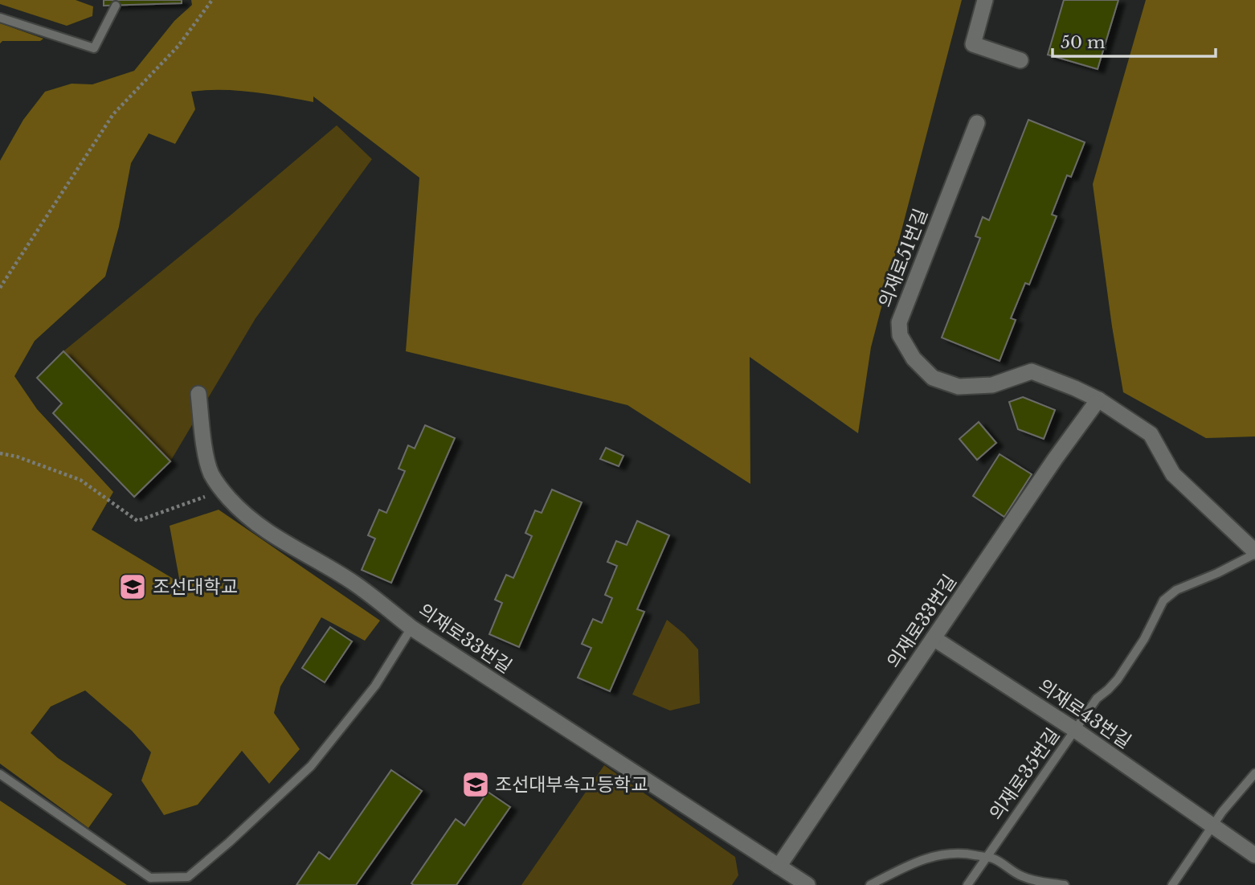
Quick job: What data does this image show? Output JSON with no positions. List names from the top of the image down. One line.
{"streets":{"street":["의재로51번길","의재로33번길","의재로43번길"],"lane":["의재로35번길"]},"crossings":[["의재로51번길","의재로33번길"],["의재로51번길","의재로35번길"],["의재로33번길","의재로43번길"],["의재로43번길","의재로35번길"]],"places":{"school or university":["조선대학교","조선대부속고등학교"]},"scale_bar":"50 m"}
